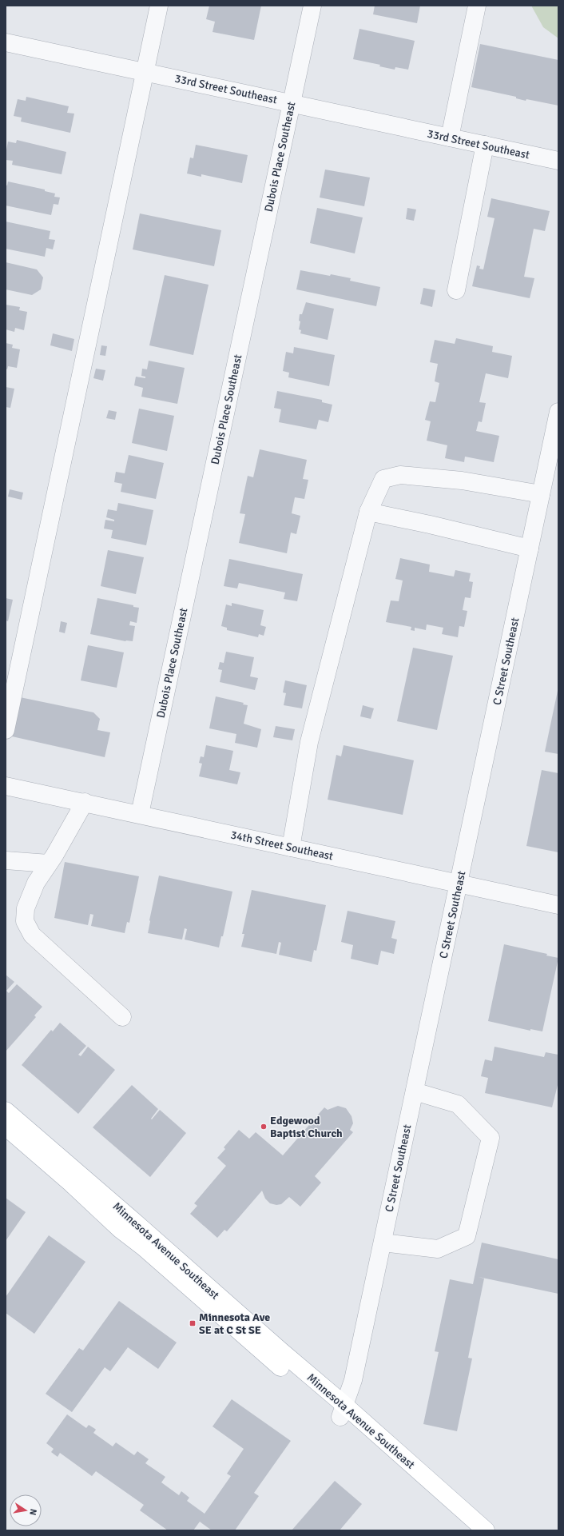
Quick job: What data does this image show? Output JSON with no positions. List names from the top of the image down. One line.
{"streets":{"main road":["Minnesota Avenue Southeast"],"street":["33rd Street Southeast","Dubois Place Southeast","C Street Southeast","34th Street Southeast"]},"crossings":[["33rd Street Southeast","Dubois Place Southeast"],["Dubois Place Southeast","34th Street Southeast"],["C Street Southeast","34th Street Southeast"],["C Street Southeast","Minnesota Avenue Southeast"]],"places":{"other":["Edgewood Baptist Church"],"transit":["Minnesota Ave SE at C St SE"]},"north":"right"}
